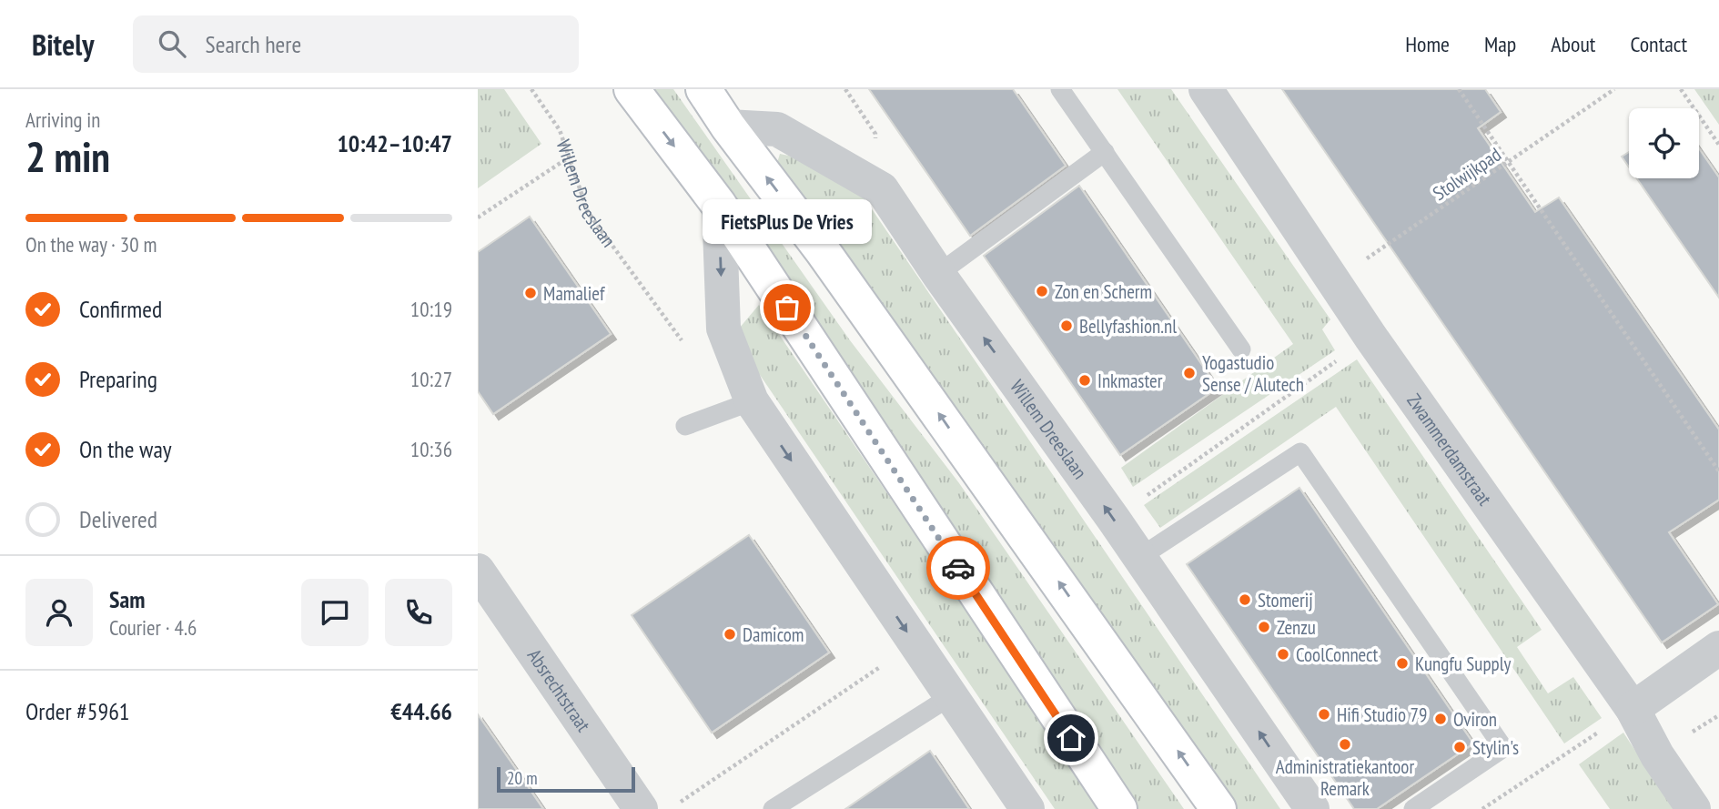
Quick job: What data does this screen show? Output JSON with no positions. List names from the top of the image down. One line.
{"streets":{"street":["Willem Dreeslaan","Zwammerdamstraat","Absrechtstraat"],"path":["Stolwijkpad"]},"crossings":[["Stolwijkpad","Zwammerdamstraat"]],"one_way":["Willem Dreeslaan"],"places":["Zon en Scherm","Mamalief","FietsPlus De Vries","Bellyfashion.nl","Yogastudio Sense / Alutech","Inkmaster","Stomerij","Zenzu","Damicom","CoolConnect","Kungfu Supply","Hifi Studio 79","Oviron","Administratiekantoor Remark","Stylin's"],"scale_bar":"20 m","page":{"header":"Bitely","search":"Search here","nav":["Home","Map","About","Contact"],"heading":["2 min","Arriving in","10:42–10:47"],"panel":["Sam","Courier · 4.6","Order #5961","€44.66"],"bar":"On the way · 30 m","bubble":"FietsPlus De Vries","list":[["Confirmed","10:19"],["Preparing","10:27"],["On the way","10:36"],"Delivered"],"scale":"20 m"}}
